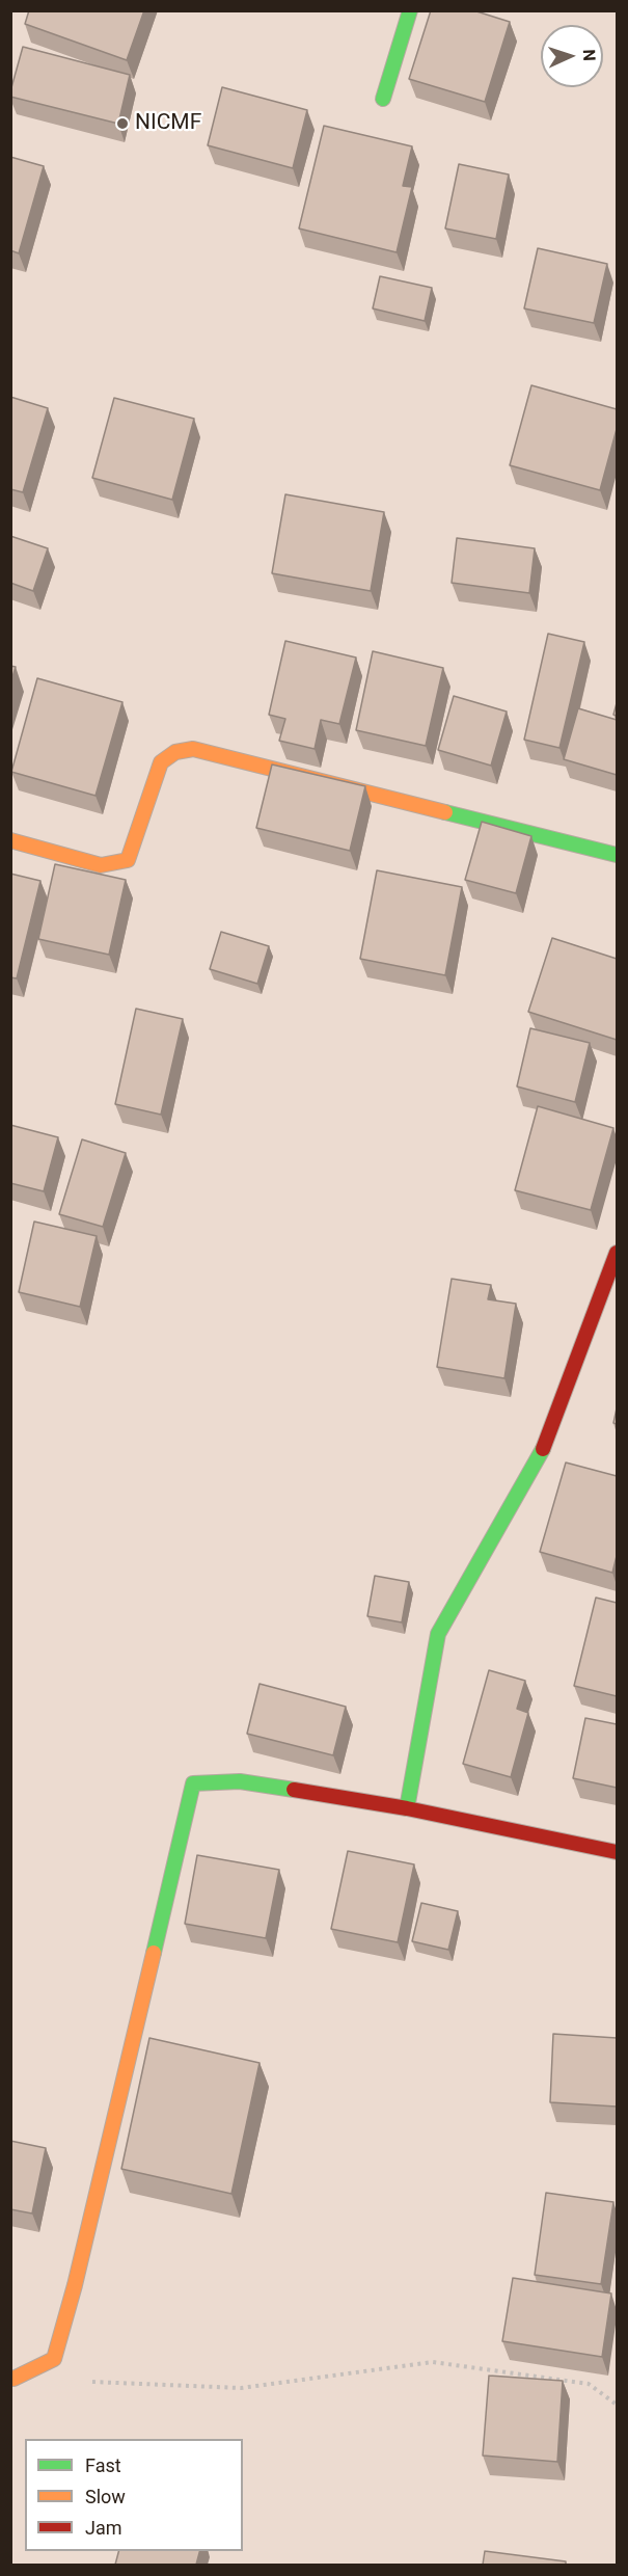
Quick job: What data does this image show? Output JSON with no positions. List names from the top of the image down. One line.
{"places":["NICMF"],"legend":["Fast","Slow","Jam"],"north":"right"}
